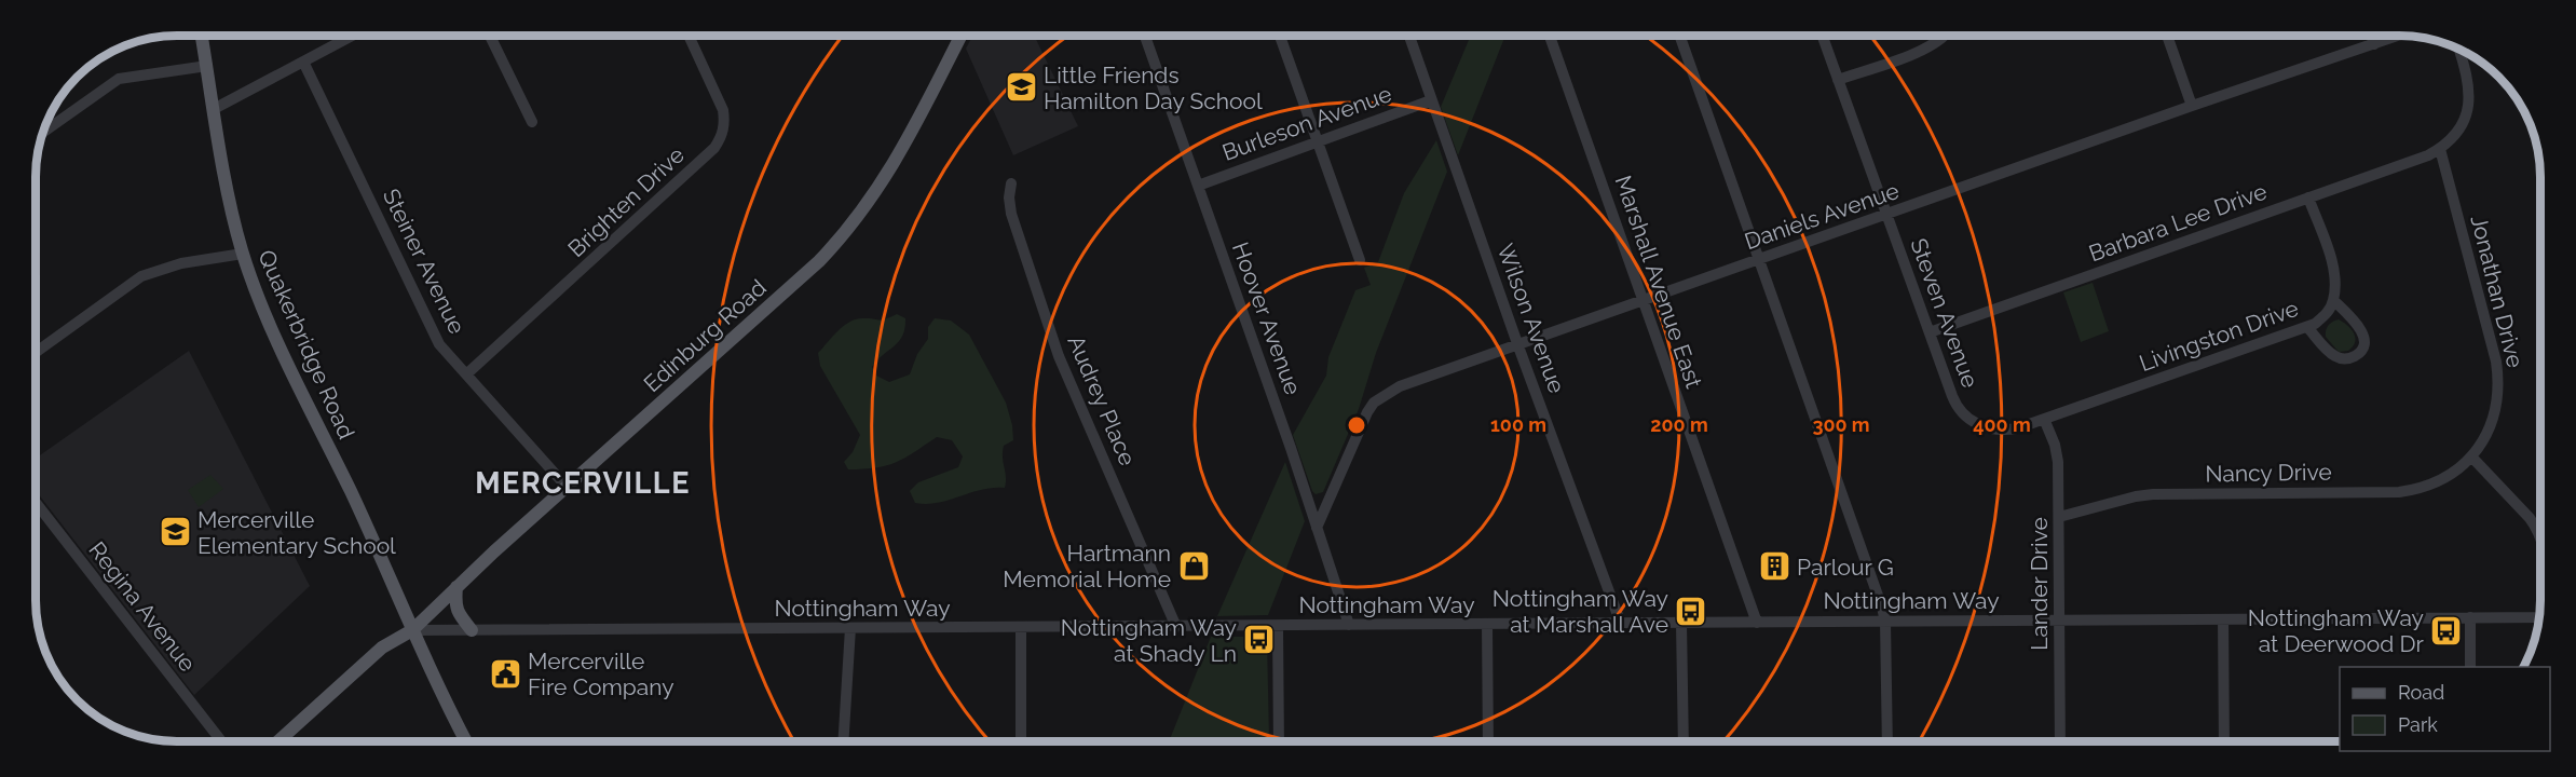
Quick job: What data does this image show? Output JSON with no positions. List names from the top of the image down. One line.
{"streets":{"main road":["Edinburg Road","Quakerbridge Road","Nottingham Way"],"street":["Burleson Avenue","Brighten Drive","Daniels Avenue","Barbara Lee Drive","Steiner Avenue","Marshall Avenue East","Jonathan Drive","Steven Avenue","Hoover Avenue","Wilson Avenue","Livingston Drive","Audrey Place","Nancy Drive","Lander Drive","Regina Avenue"]},"crossings":[["Burleson Avenue","Hoover Avenue"],["Burleson Avenue","Wilson Avenue"],["Brighten Drive","Steiner Avenue"],["Daniels Avenue","Marshall Avenue East"],["Daniels Avenue","Steven Avenue"],["Daniels Avenue","Hoover Avenue"],["Daniels Avenue","Wilson Avenue"],["Barbara Lee Drive","Jonathan Drive"],["Barbara Lee Drive","Steven Avenue"],["Steiner Avenue","Edinburg Road"],["Marshall Avenue East","Nottingham Way"],["Jonathan Drive","Nancy Drive"],["Steven Avenue","Livingston Drive"],["Steven Avenue","Lander Drive"],["Hoover Avenue","Nottingham Way"],["Wilson Avenue","Nottingham Way"],["Edinburg Road","Quakerbridge Road"],["Edinburg Road","Nottingham Way"],["Livingston Drive","Lander Drive"],["Quakerbridge Road","Nottingham Way"],["Audrey Place","Nottingham Way"],["Nancy Drive","Lander Drive"],["Lander Drive","Nottingham Way"]],"districts":["MERCERVILLE"],"places":{"school or university":["Little Friends Hamilton Day School","Mercerville Elementary School"],"shop":["Hartmann Memorial Home"],"building":["Parlour G"],"bus stop":["Nottingham Way at Marshall Ave","Nottingham Way at Deerwood Dr","Nottingham Way at Shady Ln"],"public building":["Mercerville Fire Company"]},"legend":["Road","Park"],"rings":["100 m","200 m","300 m","400 m"]}
